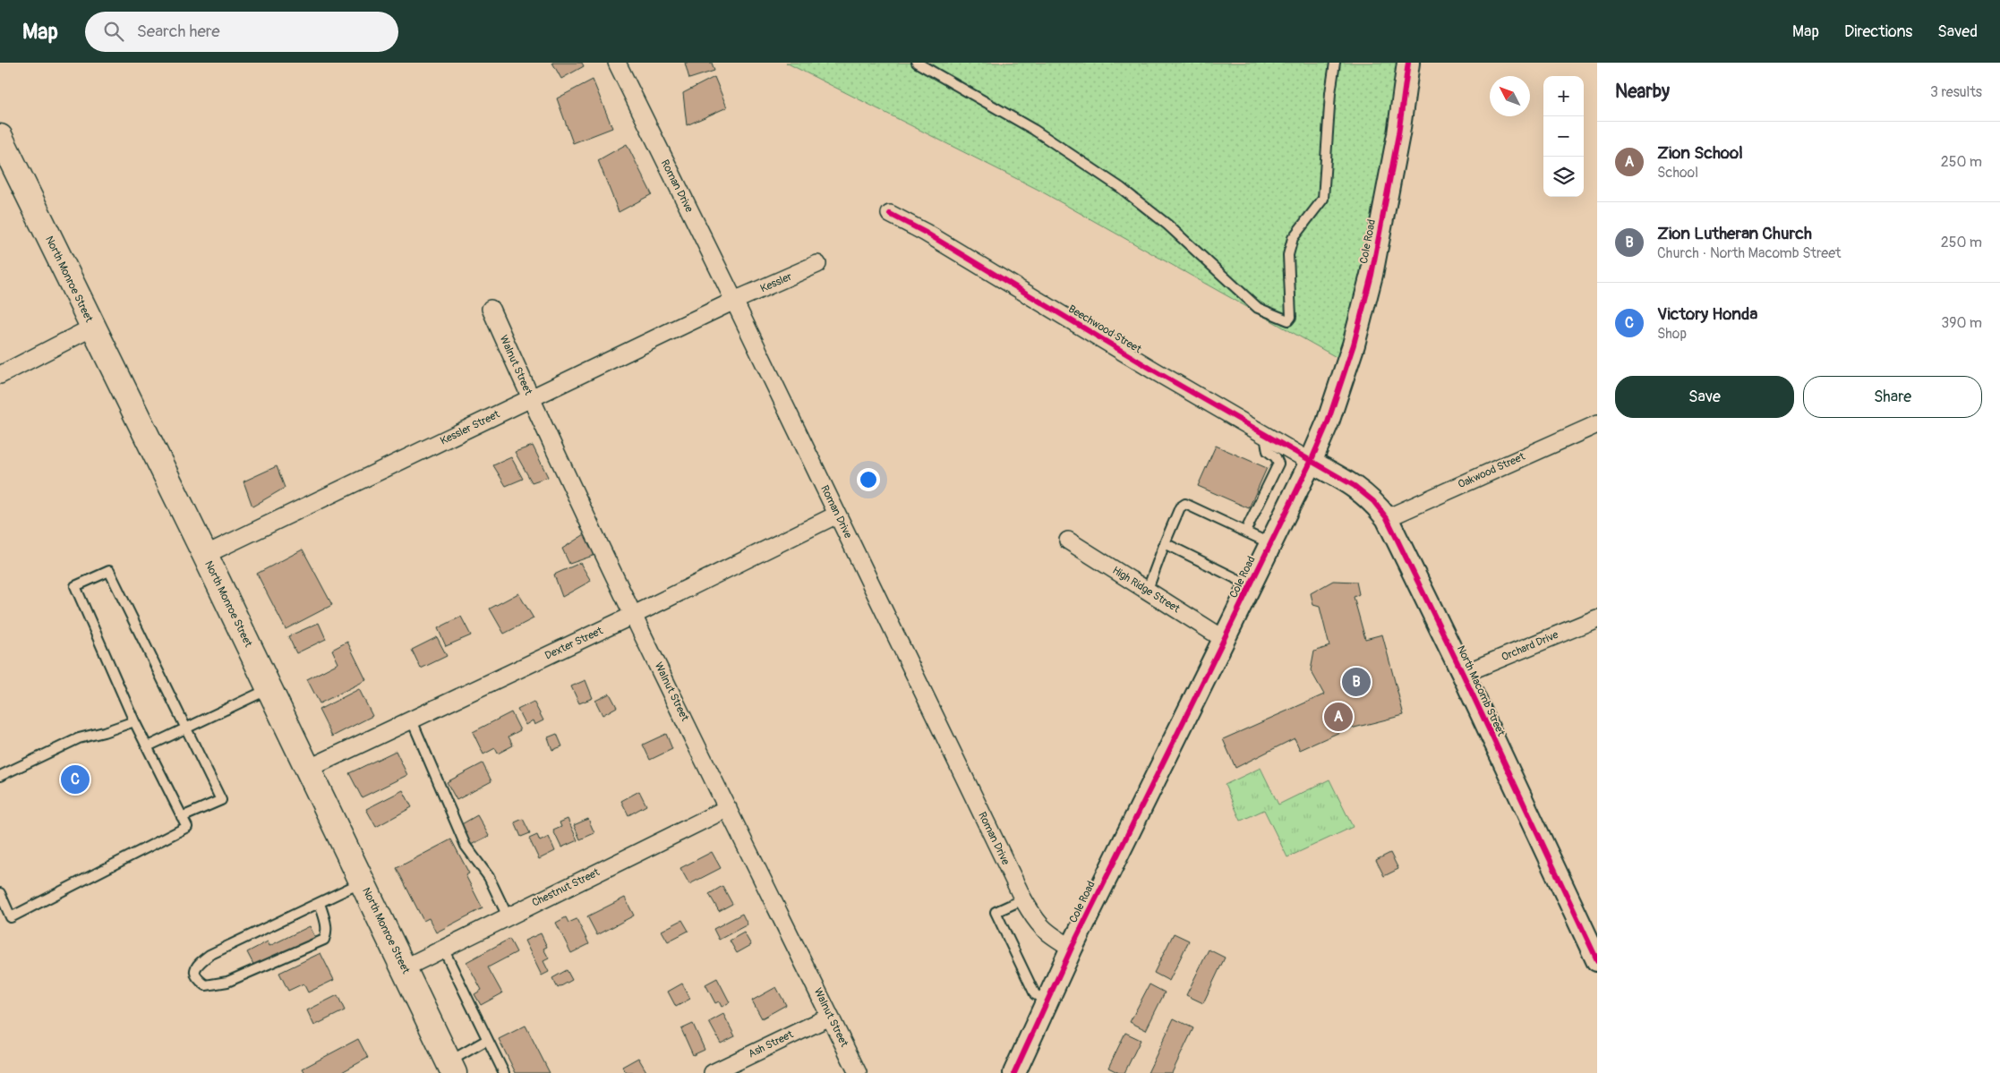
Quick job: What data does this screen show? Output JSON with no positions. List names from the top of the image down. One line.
{"streets":{"main road":["North Monroe Street"],"street":["Roman Drive","Cole Road","Kessler","Beechwood Street","Walnut Street","Kessler Street","Oakwood Street","High Ridge Street","Dexter Street","Orchard Drive","North Macomb Street","Chestnut Street","Ash Street"]},"crossings":[["Roman Drive","Cole Road"],["Roman Drive","Kessler"],["Roman Drive","Kessler Street"],["Roman Drive","Dexter Street"],["Cole Road","Beechwood Street"],["Cole Road","High Ridge Street"],["Cole Road","North Macomb Street"],["North Monroe Street","Kessler Street"],["North Monroe Street","Dexter Street"],["North Monroe Street","Chestnut Street"],["Kessler","Kessler Street"],["Beechwood Street","North Macomb Street"],["Walnut Street","Kessler Street"],["Walnut Street","Dexter Street"],["Walnut Street","Chestnut Street"],["Walnut Street","Ash Street"],["Oakwood Street","North Macomb Street"],["Orchard Drive","North Macomb Street"]],"north":"top left","page":{"header":"Map","search":"Search here","nav":["Map","Directions","Saved"],"heading":["Nearby","3 results"],"map_buttons":["+","−"],"list":[{"mark":"A","name":"Zion School","note":"School","value":"250 m"},{"mark":"B","name":"Zion Lutheran Church","note":"Church · North Macomb Street","value":"250 m"},{"mark":"C","name":"Victory Honda","note":"Shop","value":"390 m"}],"buttons":["Save","Share"],"pins":["B","A","C"]}}
